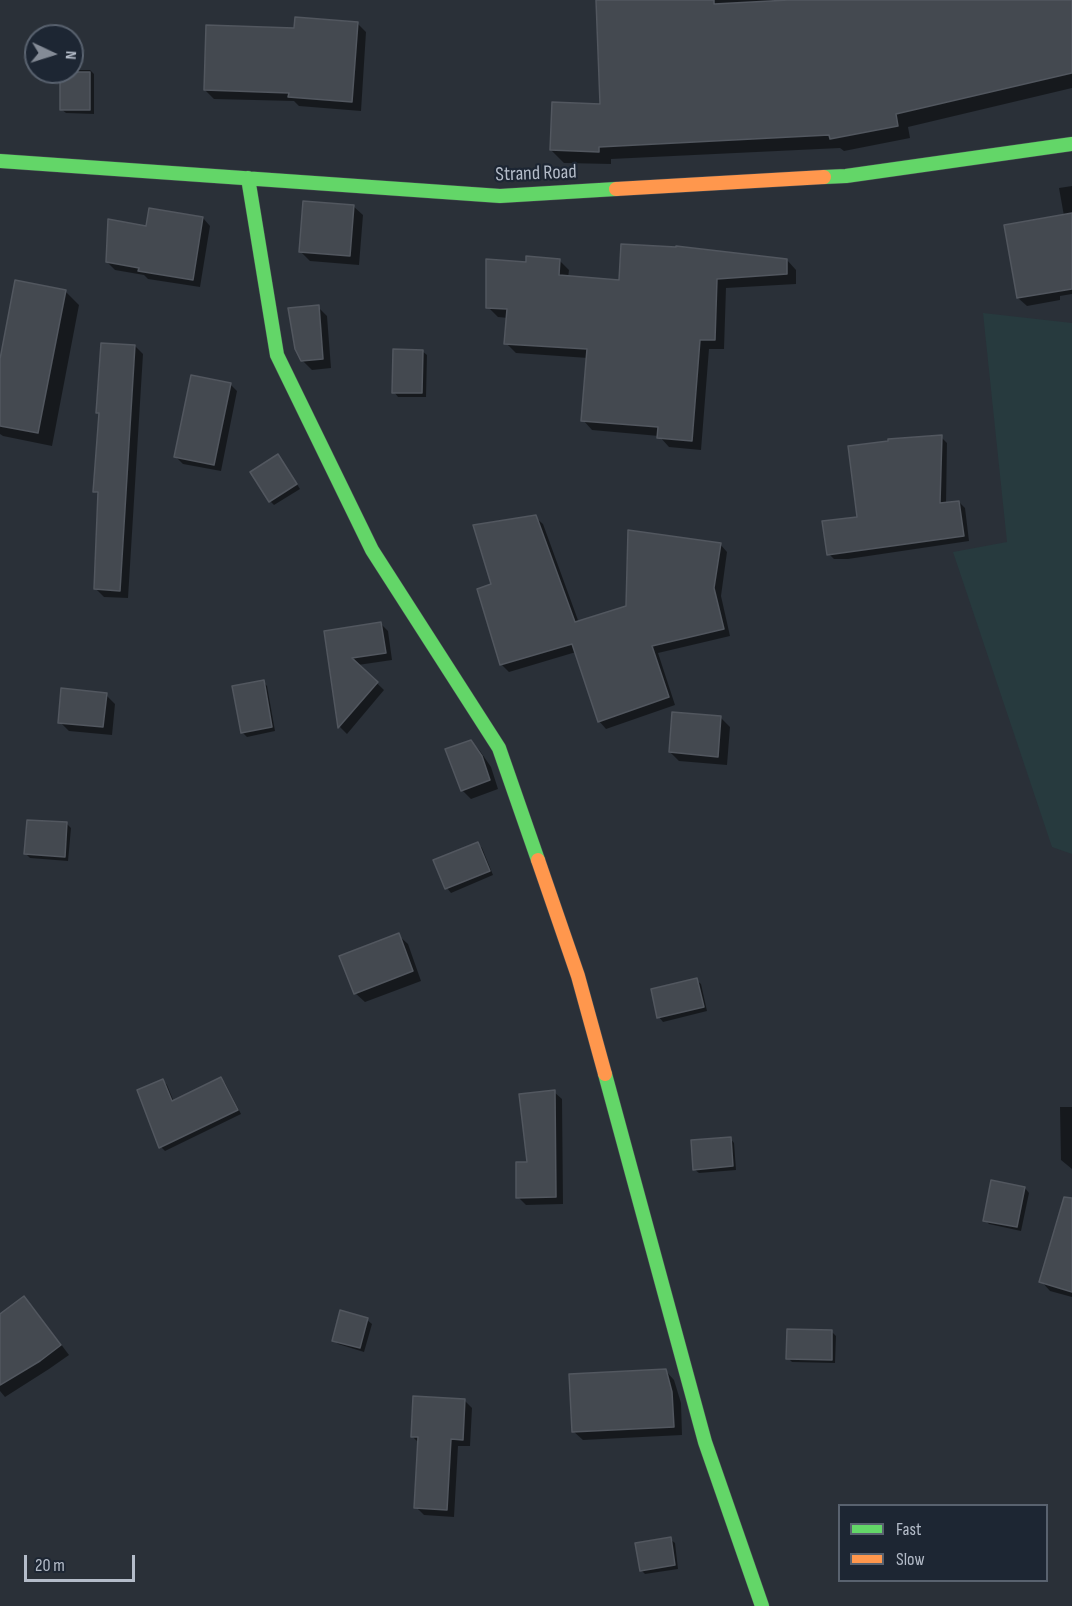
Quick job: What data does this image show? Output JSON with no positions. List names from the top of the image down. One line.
{"streets":{"street":["Strand Road"]},"legend":["Fast","Slow"],"scale_bar":"20 m","north":"right"}
